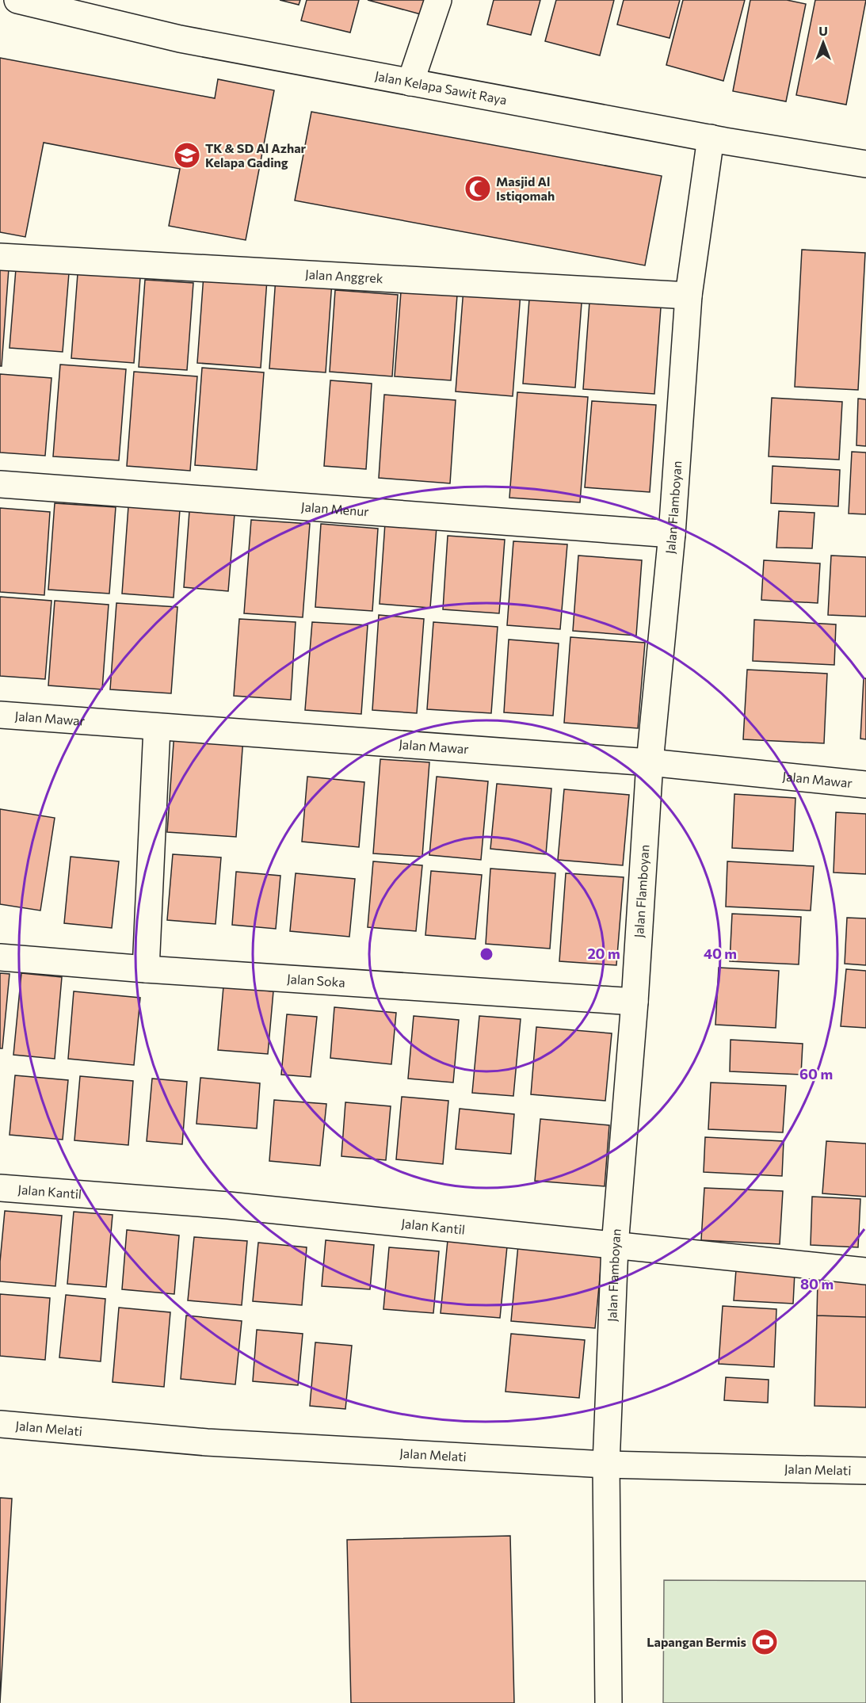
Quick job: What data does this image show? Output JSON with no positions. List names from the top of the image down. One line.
{"streets":{"street":["Jalan Kelapa Sawit Raya","Jalan Anggrek","Jalan Flamboyan","Jalan Menur","Jalan Mawar","Jalan Soka","Jalan Kantil","Jalan Melati"]},"crossings":[["Jalan Kelapa Sawit Raya","Jalan Flamboyan"],["Jalan Anggrek","Jalan Flamboyan"],["Jalan Flamboyan","Jalan Menur"],["Jalan Flamboyan","Jalan Mawar"],["Jalan Flamboyan","Jalan Soka"],["Jalan Flamboyan","Jalan Kantil"],["Jalan Flamboyan","Jalan Melati"]],"places":{"school or university":["TK & SD Al Azhar Kelapa Gading"],"mosque":["Masjid Al Istiqomah"],"sports":["Lapangan Bermis"]},"north":"top","rings":["20 m","40 m","60 m","80 m"]}
